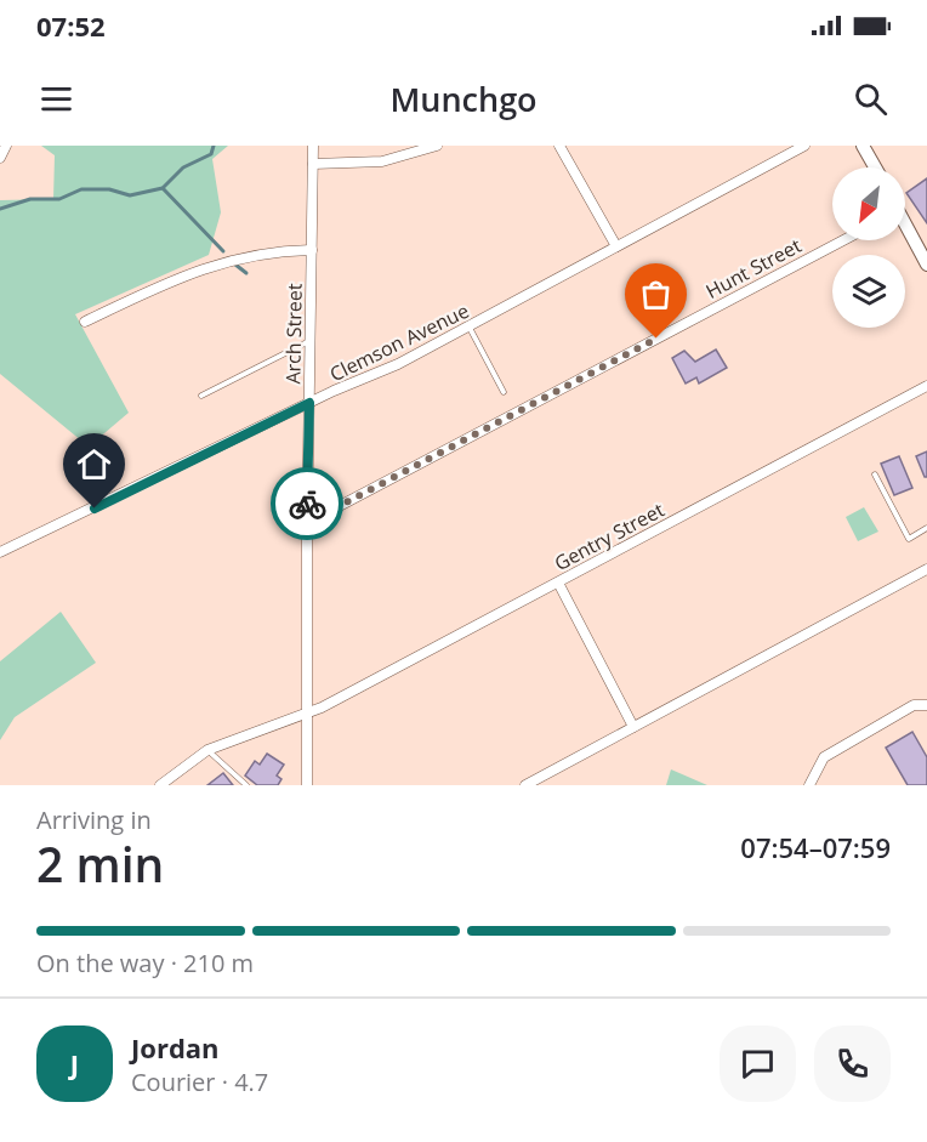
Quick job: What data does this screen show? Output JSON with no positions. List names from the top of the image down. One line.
{"streets":{"street":["Hunt Street","Arch Street","Clemson Avenue","Gentry Street"]},"crossings":[["Hunt Street","Arch Street"],["Arch Street","Clemson Avenue"],["Arch Street","Gentry Street"]],"north":"bottom left","page":{"status":"07:52","header":"Munchgo","heading":["2 min","Arriving in","07:54–07:59"],"panel":["Jordan","Courier · 4.7"],"bar":"On the way · 210 m","round":"J"}}
